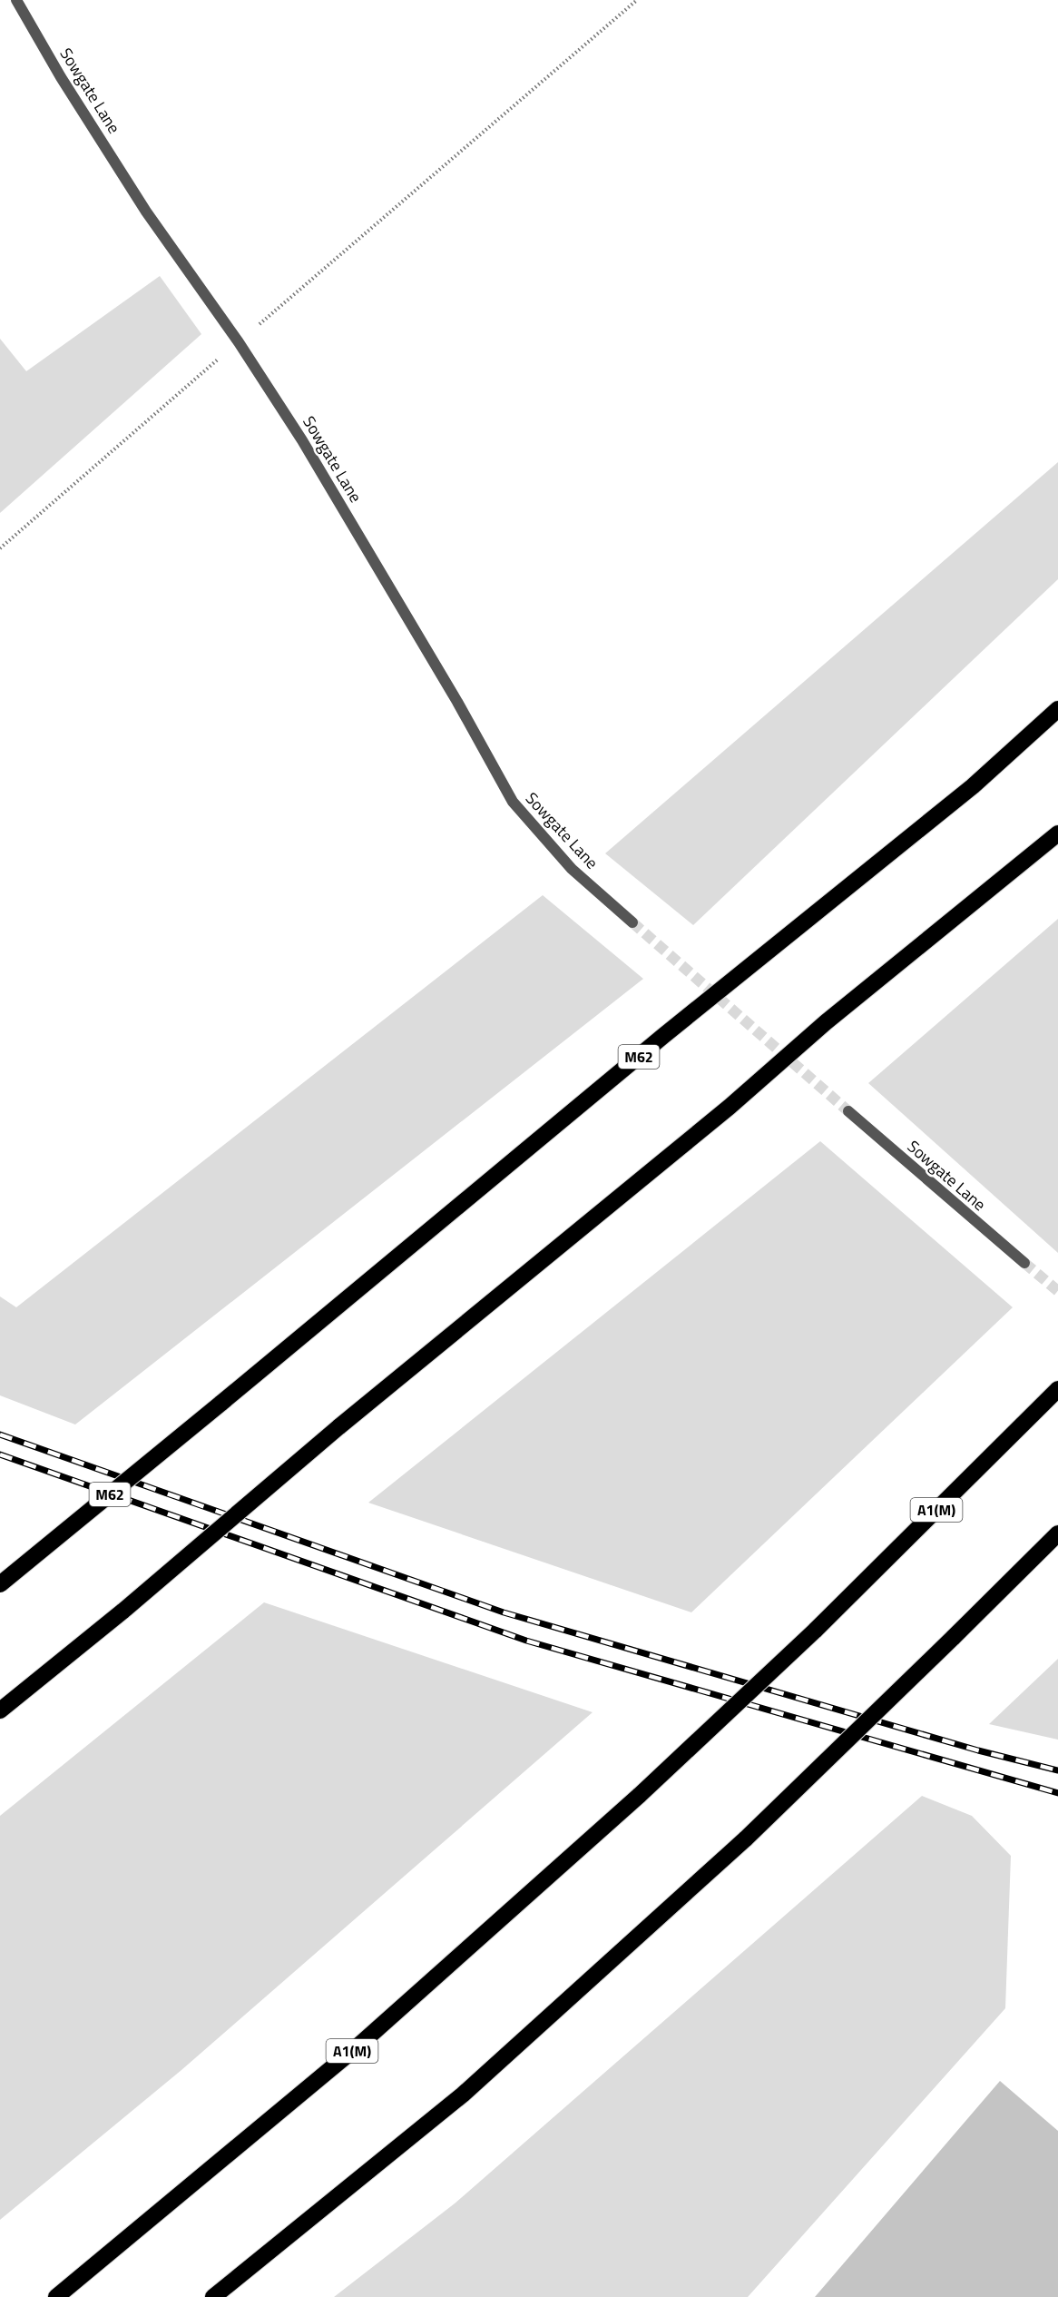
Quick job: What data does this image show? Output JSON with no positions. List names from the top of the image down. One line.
{"streets":{"highway":["M62","A1(M)"],"street":["Sowgate Lane"]}}
